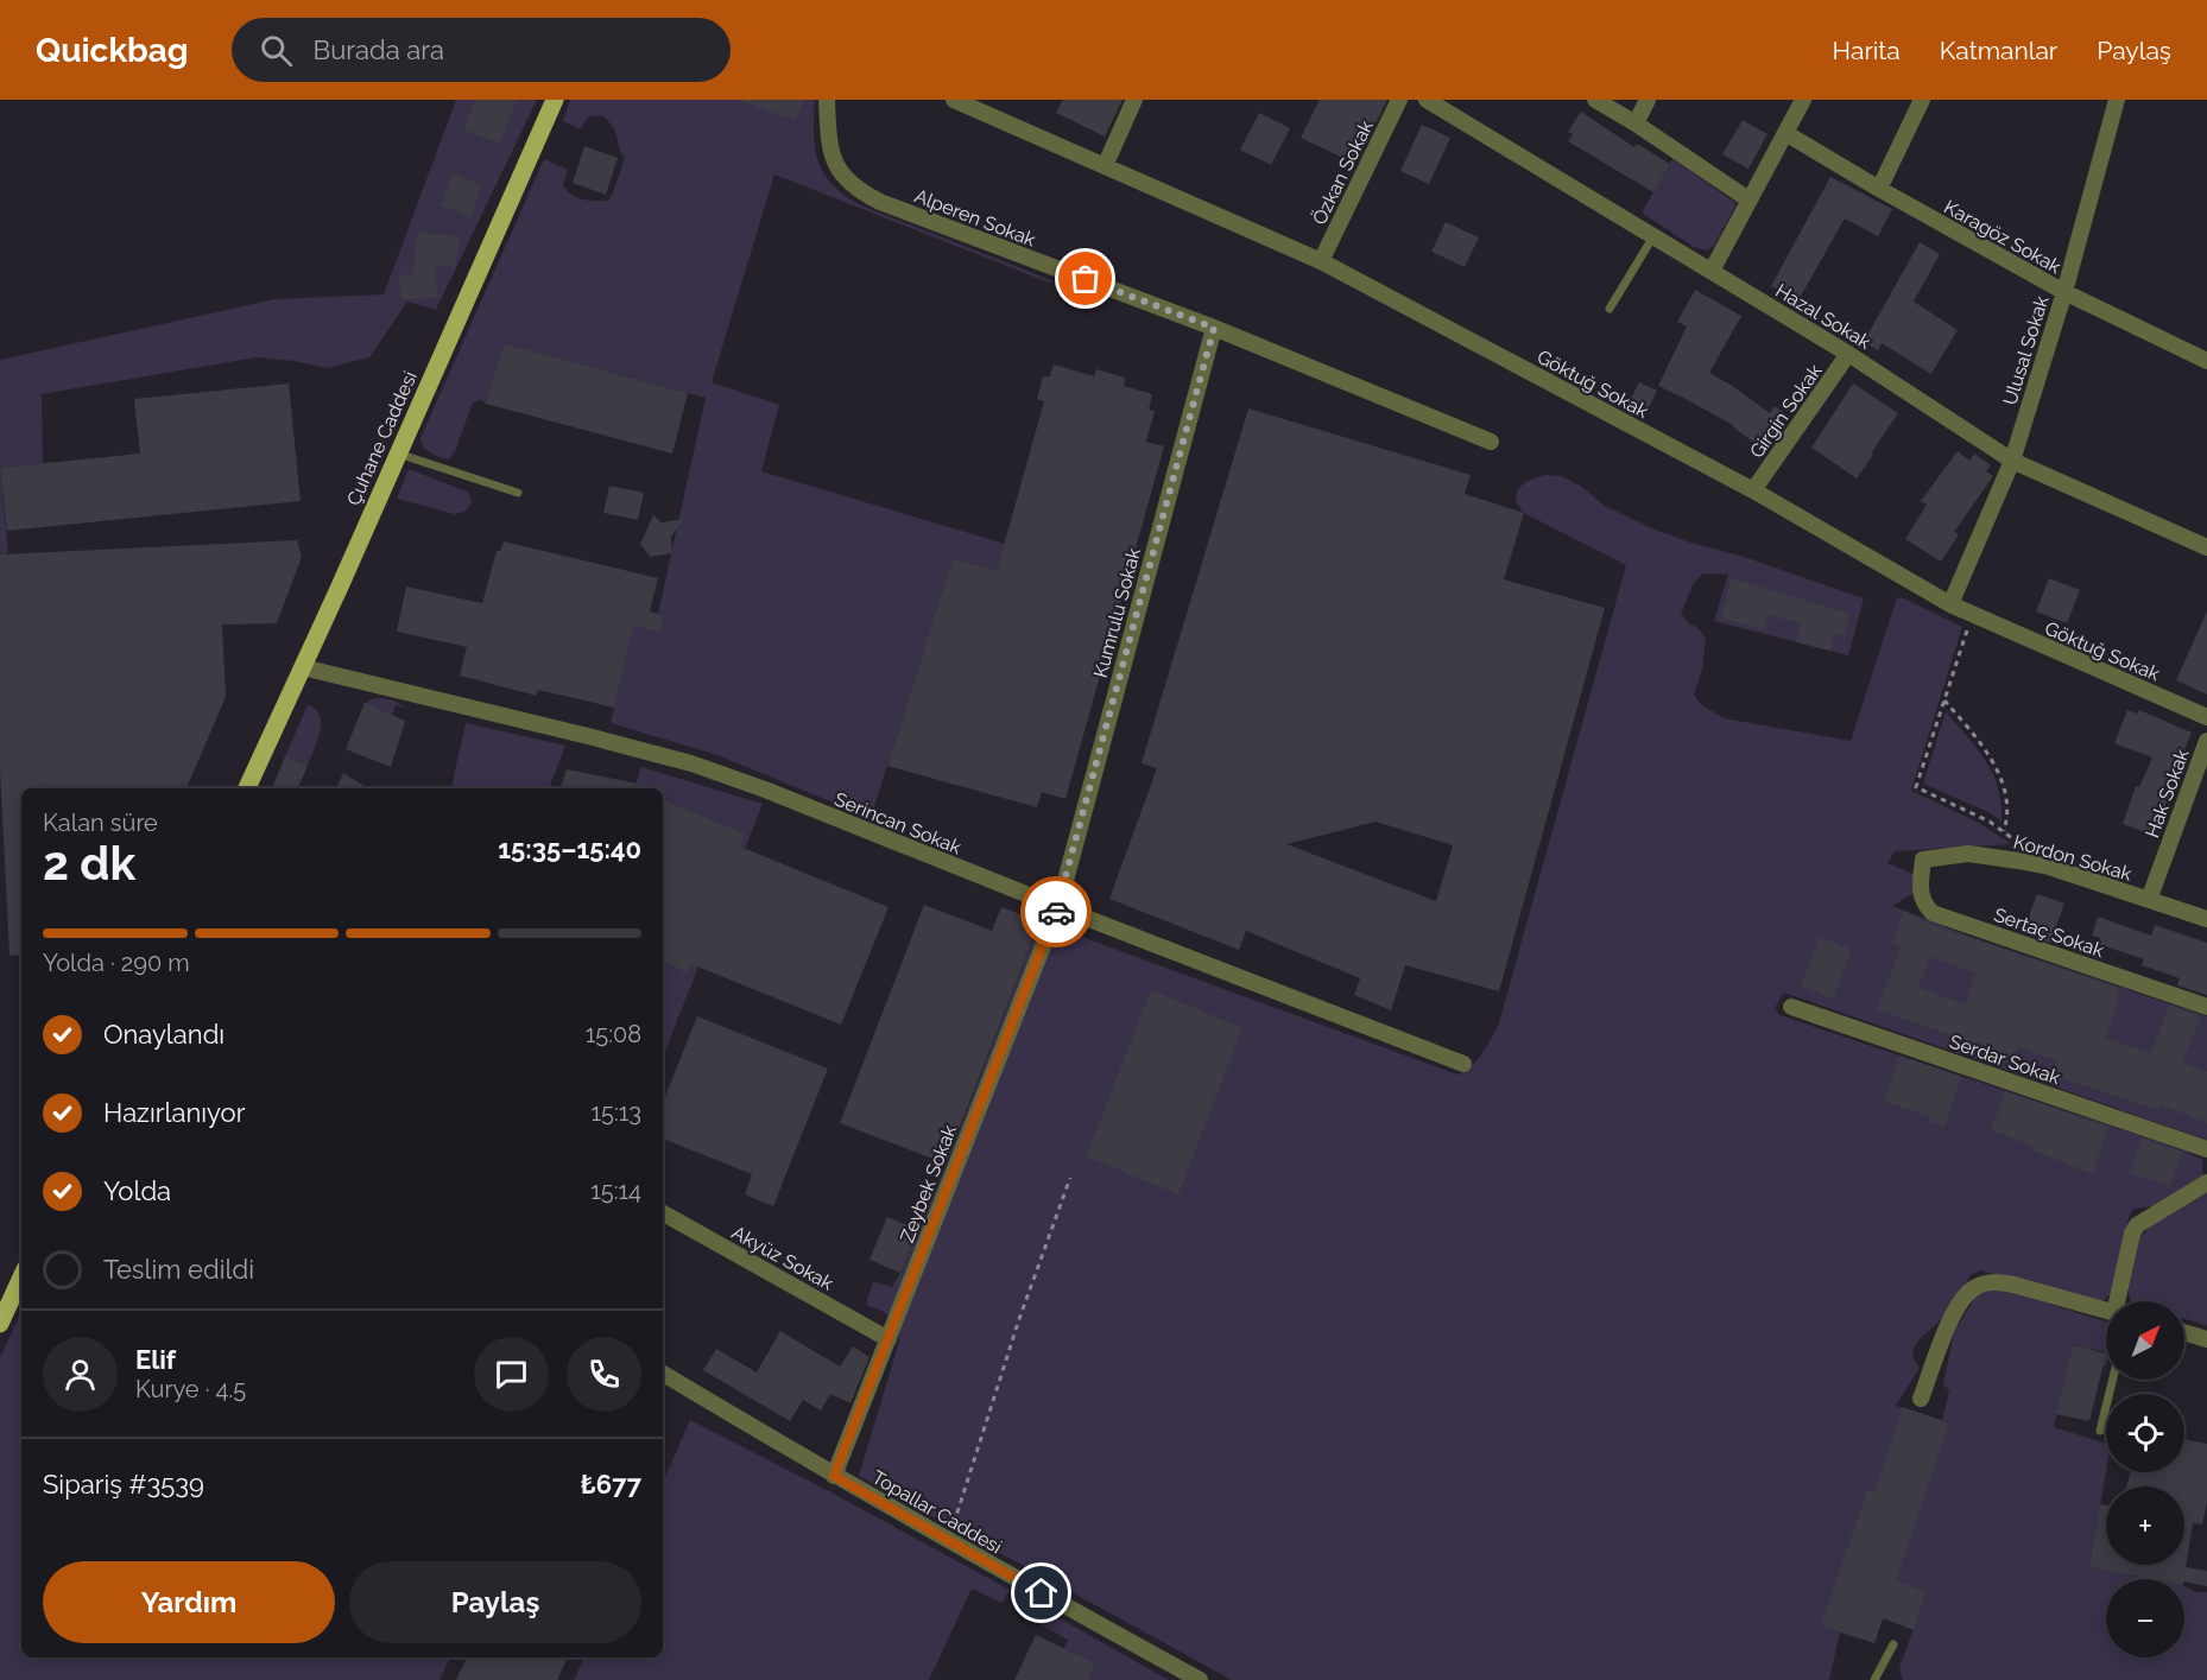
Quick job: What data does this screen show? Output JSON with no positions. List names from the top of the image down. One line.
{"streets":{"main road":["Çuhane Caddesi"],"street":["Özkan Sokak","Alperen Sokak","Karagöz Sokak","Hazal Sokak","Ulusal Sokak","Göktuğ Sokak","Girgin Sokak","Kumrulu Sokak","Hak Sokak","Serincan Sokak","Kordon Sokak","Sertaç Sokak","Serdar Sokak","Zeybek Sokak","Akyüz Sokak","Topallar Caddesi"]},"crossings":[["Özkan Sokak","Göktuğ Sokak"],["Alperen Sokak","Kumrulu Sokak"],["Karagöz Sokak","Ulusal Sokak"],["Hazal Sokak","Ulusal Sokak"],["Hazal Sokak","Girgin Sokak"],["Ulusal Sokak","Göktuğ Sokak"],["Göktuğ Sokak","Girgin Sokak"],["Çuhane Caddesi","Serincan Sokak"],["Kumrulu Sokak","Serincan Sokak"],["Kumrulu Sokak","Zeybek Sokak"],["Hak Sokak","Kordon Sokak"],["Serincan Sokak","Zeybek Sokak"],["Kordon Sokak","Sertaç Sokak"],["Zeybek Sokak","Akyüz Sokak"],["Zeybek Sokak","Topallar Caddesi"]],"north":"top right","page":{"header":"Quickbag","search":"Burada ara","nav":["Harita","Katmanlar","Paylaş"],"heading":["2 dk","Kalan süre","15:35–15:40"],"panel":["Elif","Kurye · 4.5","Sipariş #3539","₺677"],"bar":"Yolda · 290 m","list":[["Onaylandı","15:08"],["Hazırlanıyor","15:13"],["Yolda","15:14"],"Teslim edildi"],"map_buttons":["+","−"],"buttons":["Yardım","Paylaş"]}}
